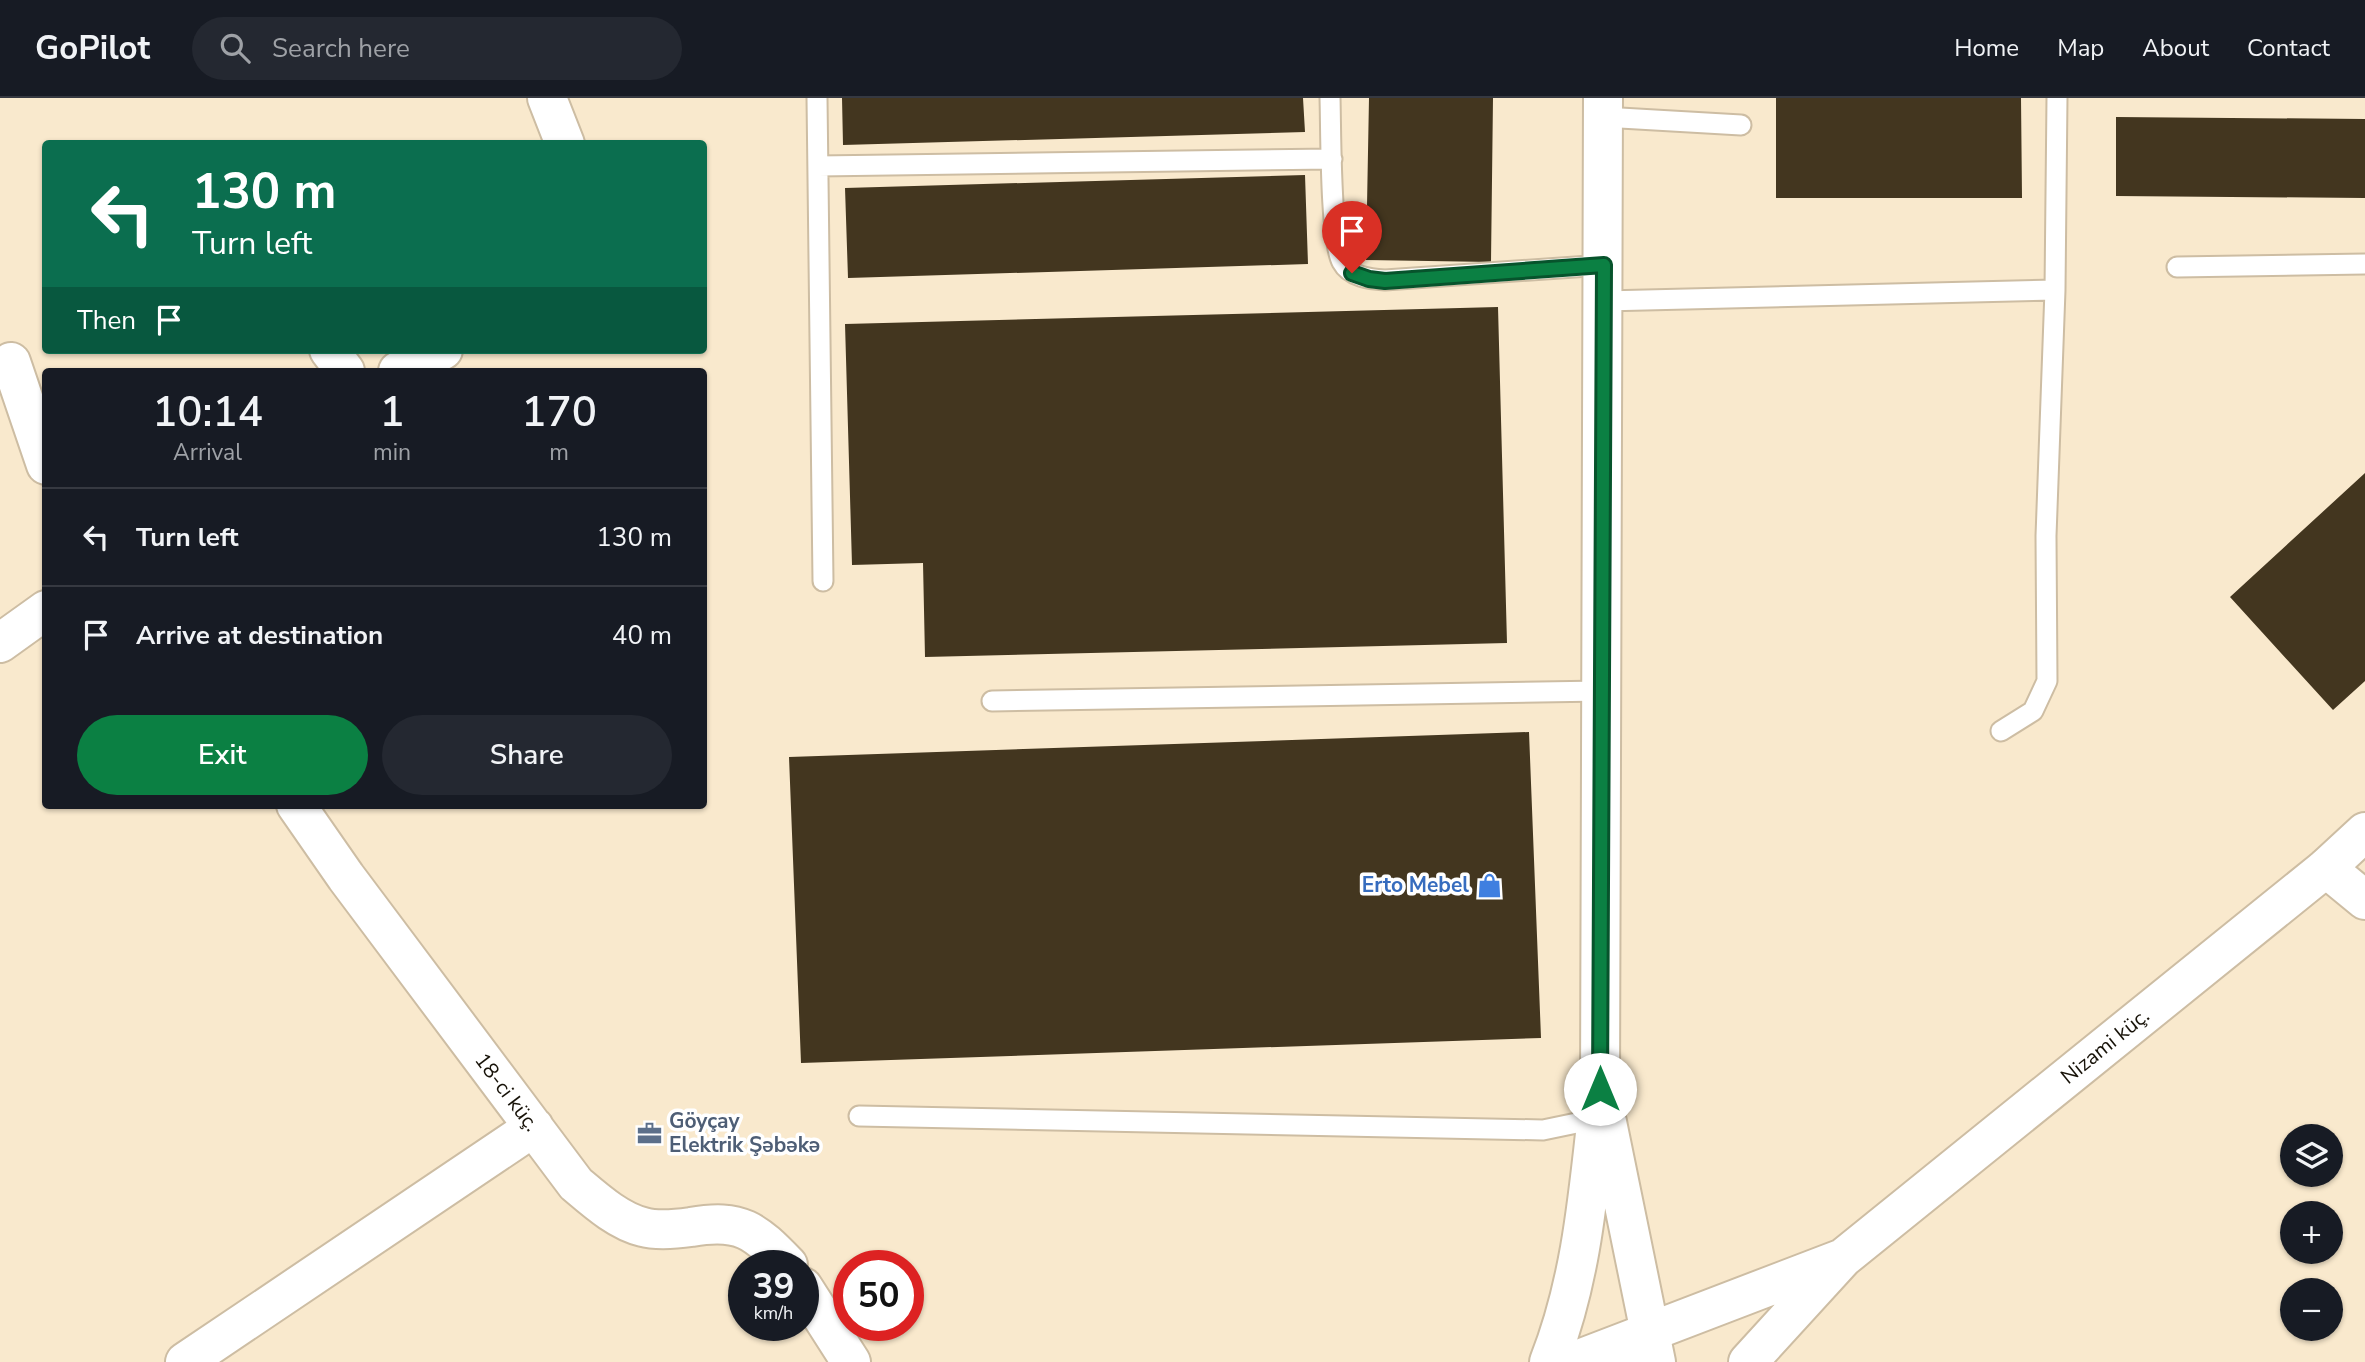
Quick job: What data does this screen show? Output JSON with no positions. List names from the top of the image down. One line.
{"streets":{"street":["Nizami küç.","18-ci küç."]},"places":{"shop":["Erto Mebel"],"office":["Göyçay Elektrik Şəbəkə"]},"page":{"header":"GoPilot","search":"Search here","nav":["Home","Map","About","Contact"],"turn":["130 m","Turn left"],"then":"Then","eta":["10:14","Arrival","1","min","170","m"],"list":[{"name":"Turn left","value":"130 m"},{"name":"Arrive at destination","value":"40 m"}],"buttons":["Exit","Share"],"map_buttons":["+","−"],"speed":"39 km/h","limit":"50"}}
